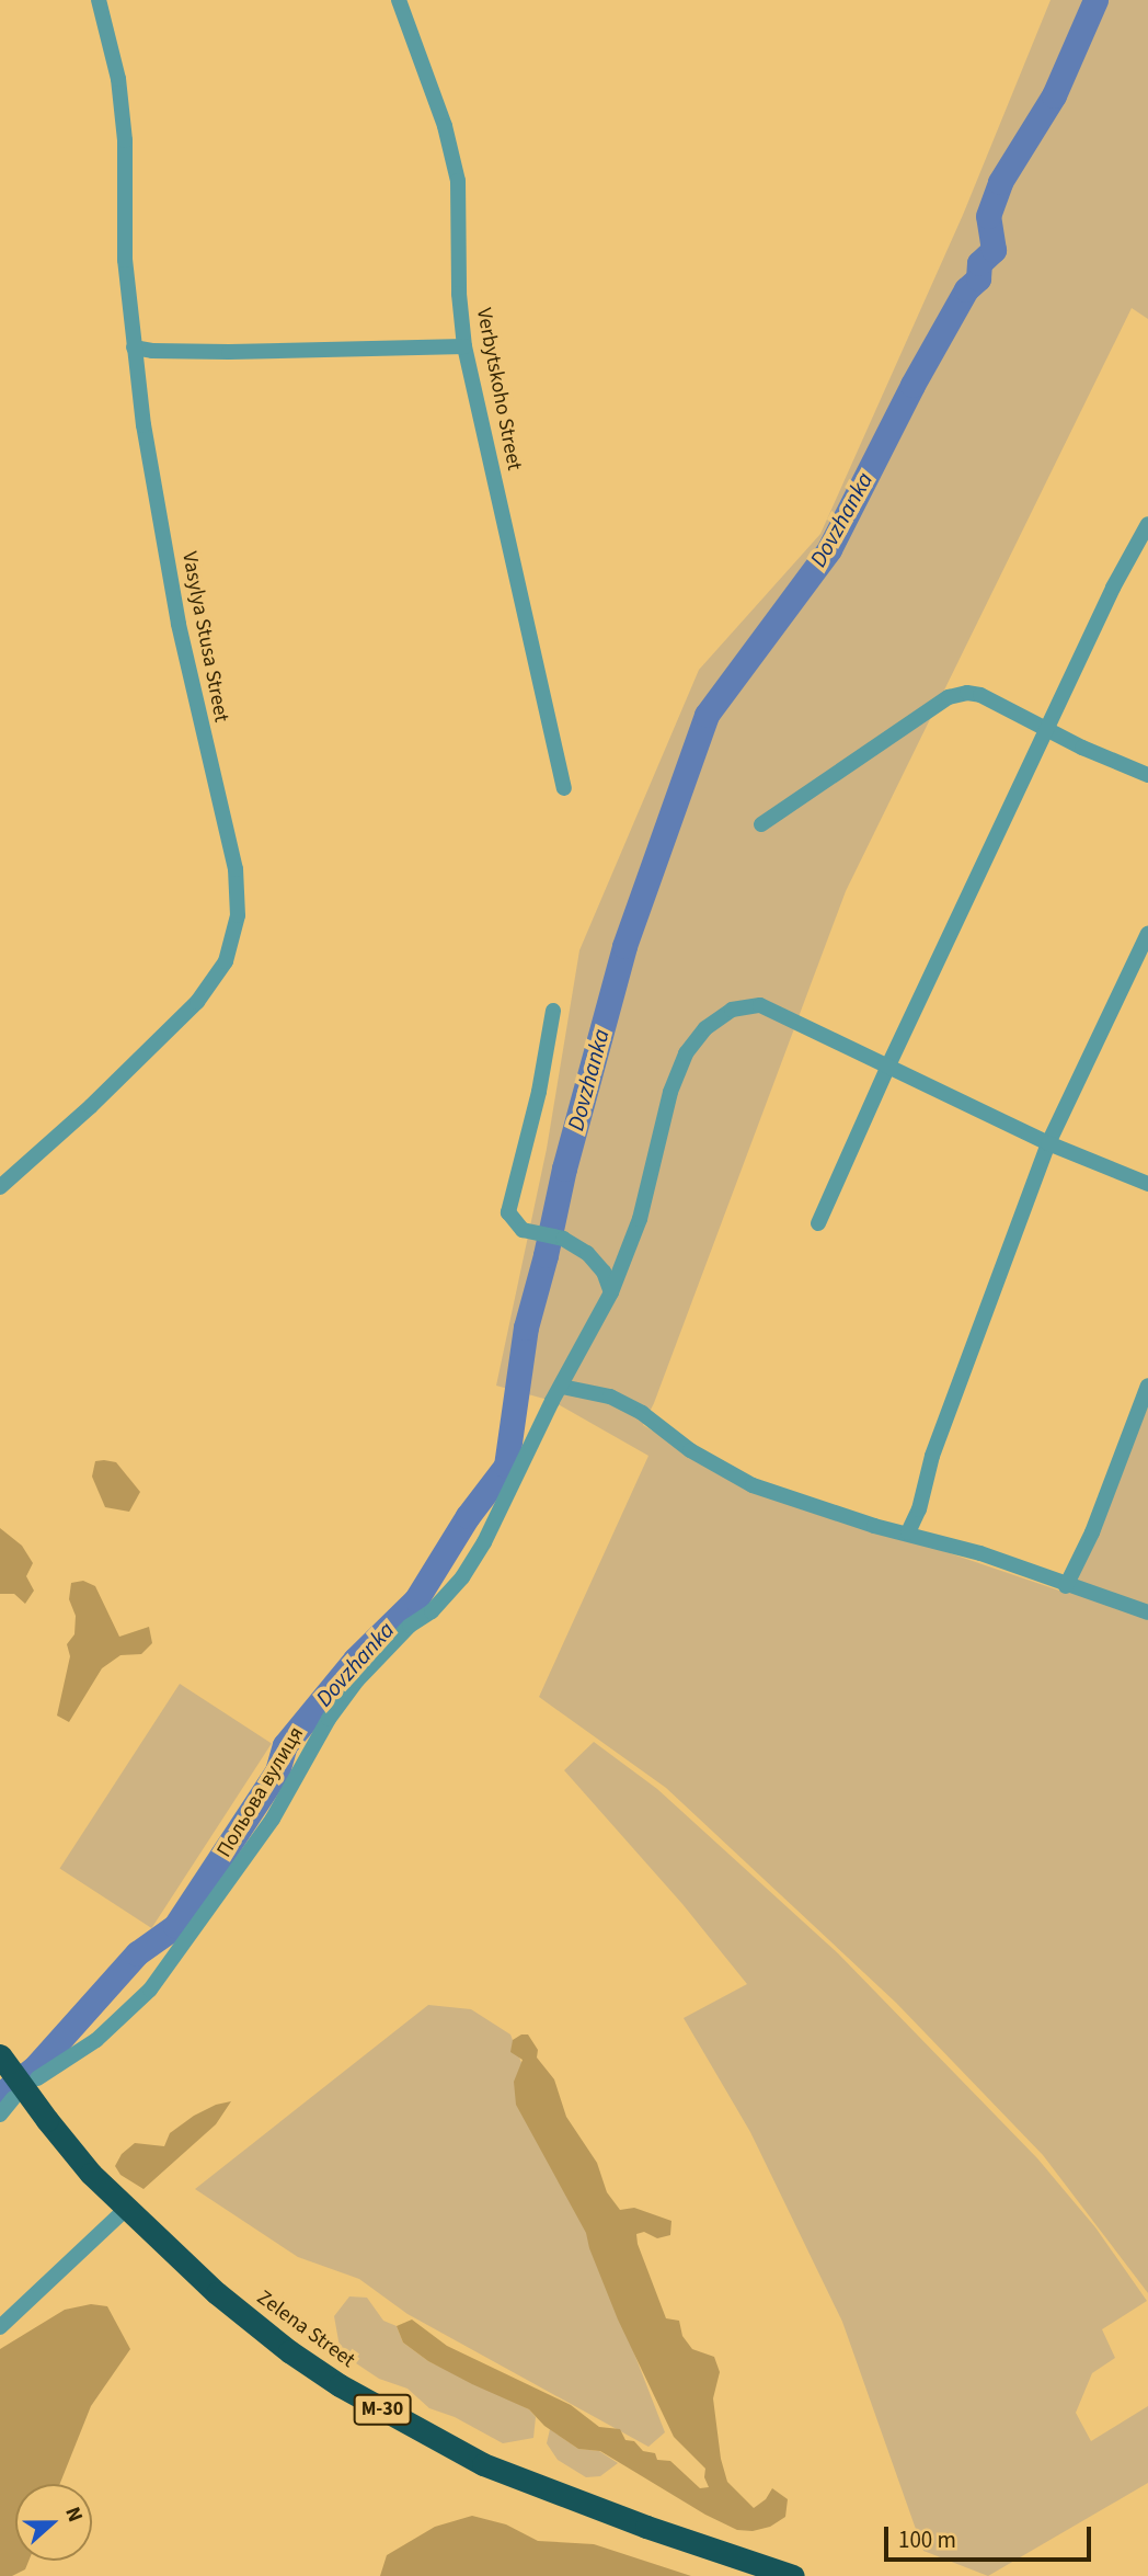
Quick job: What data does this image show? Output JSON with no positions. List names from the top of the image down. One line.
{"streets":{"highway":["Zelena Street","М-30"],"street":["Verbytskoho Street","Vasylya Stusa Street","Польова вулиця"]},"water":["Dovzhanka"],"scale_bar":"100 m","north":"right"}
